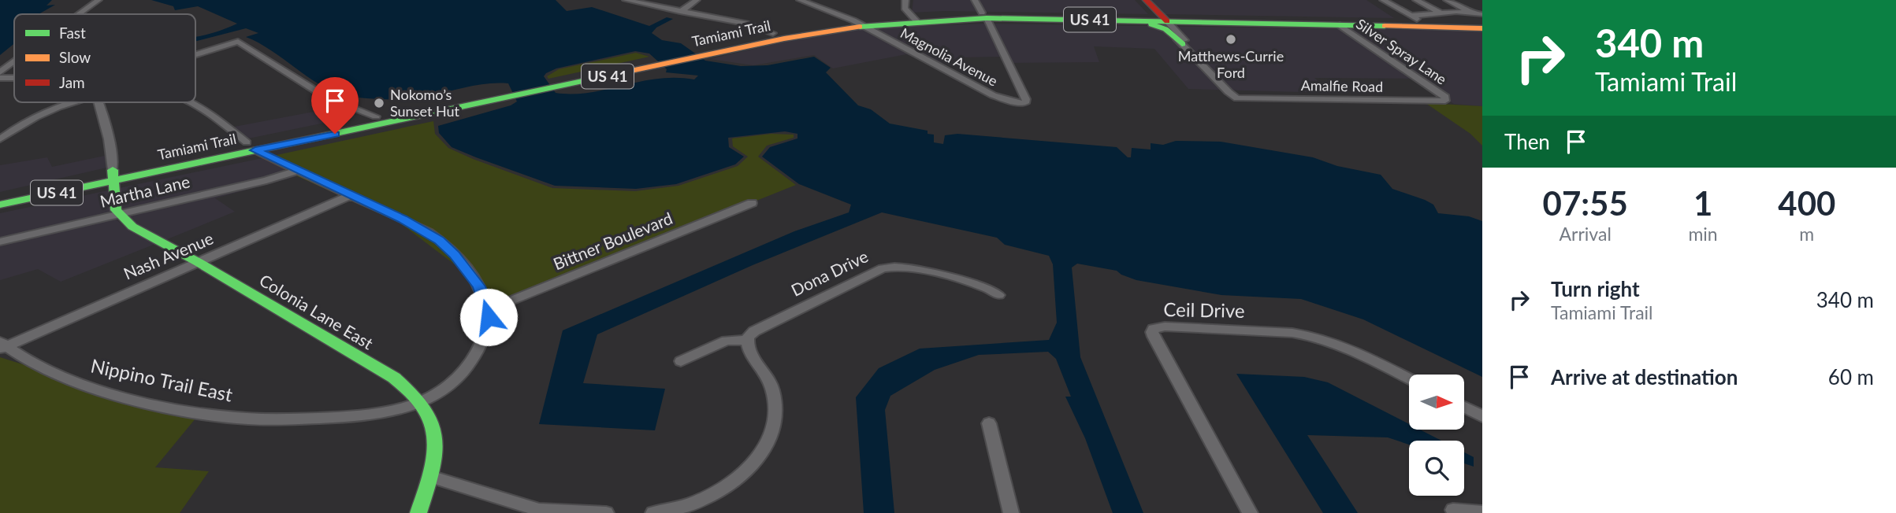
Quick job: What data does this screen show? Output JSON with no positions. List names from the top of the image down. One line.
{"streets":{"main road":["US 41","Tamiami Trail","Colonia Lane East"],"street":["Silver Spray Lane","Magnolia Avenue","Amalfie Road","Martha Lane","Bittner Boulevard","Nash Avenue","Dona Drive","Ceil Drive","Nippino Trail East"]},"crossings":[["Tamiami Trail","Silver Spray Lane"],["Tamiami Trail","Magnolia Avenue"],["Silver Spray Lane","Amalfie Road"],["Martha Lane","Colonia Lane East"],["Bittner Boulevard","Nippino Trail East"],["Nash Avenue","Colonia Lane East"],["Nash Avenue","Nippino Trail East"],["Colonia Lane East","Nippino Trail East"]],"places":["Matthews-Currie Ford","Nokomo’s Sunset Hut"],"legend":["Fast","Slow","Jam"],"north":"right","page":{"turn":["340 m","Tamiami Trail"],"then":"Then","eta":["07:55","Arrival","1","min","400","m"],"list":[{"name":"Turn right","note":"Tamiami Trail","value":"340 m"},{"name":"Arrive at destination","value":"60 m"}]}}
